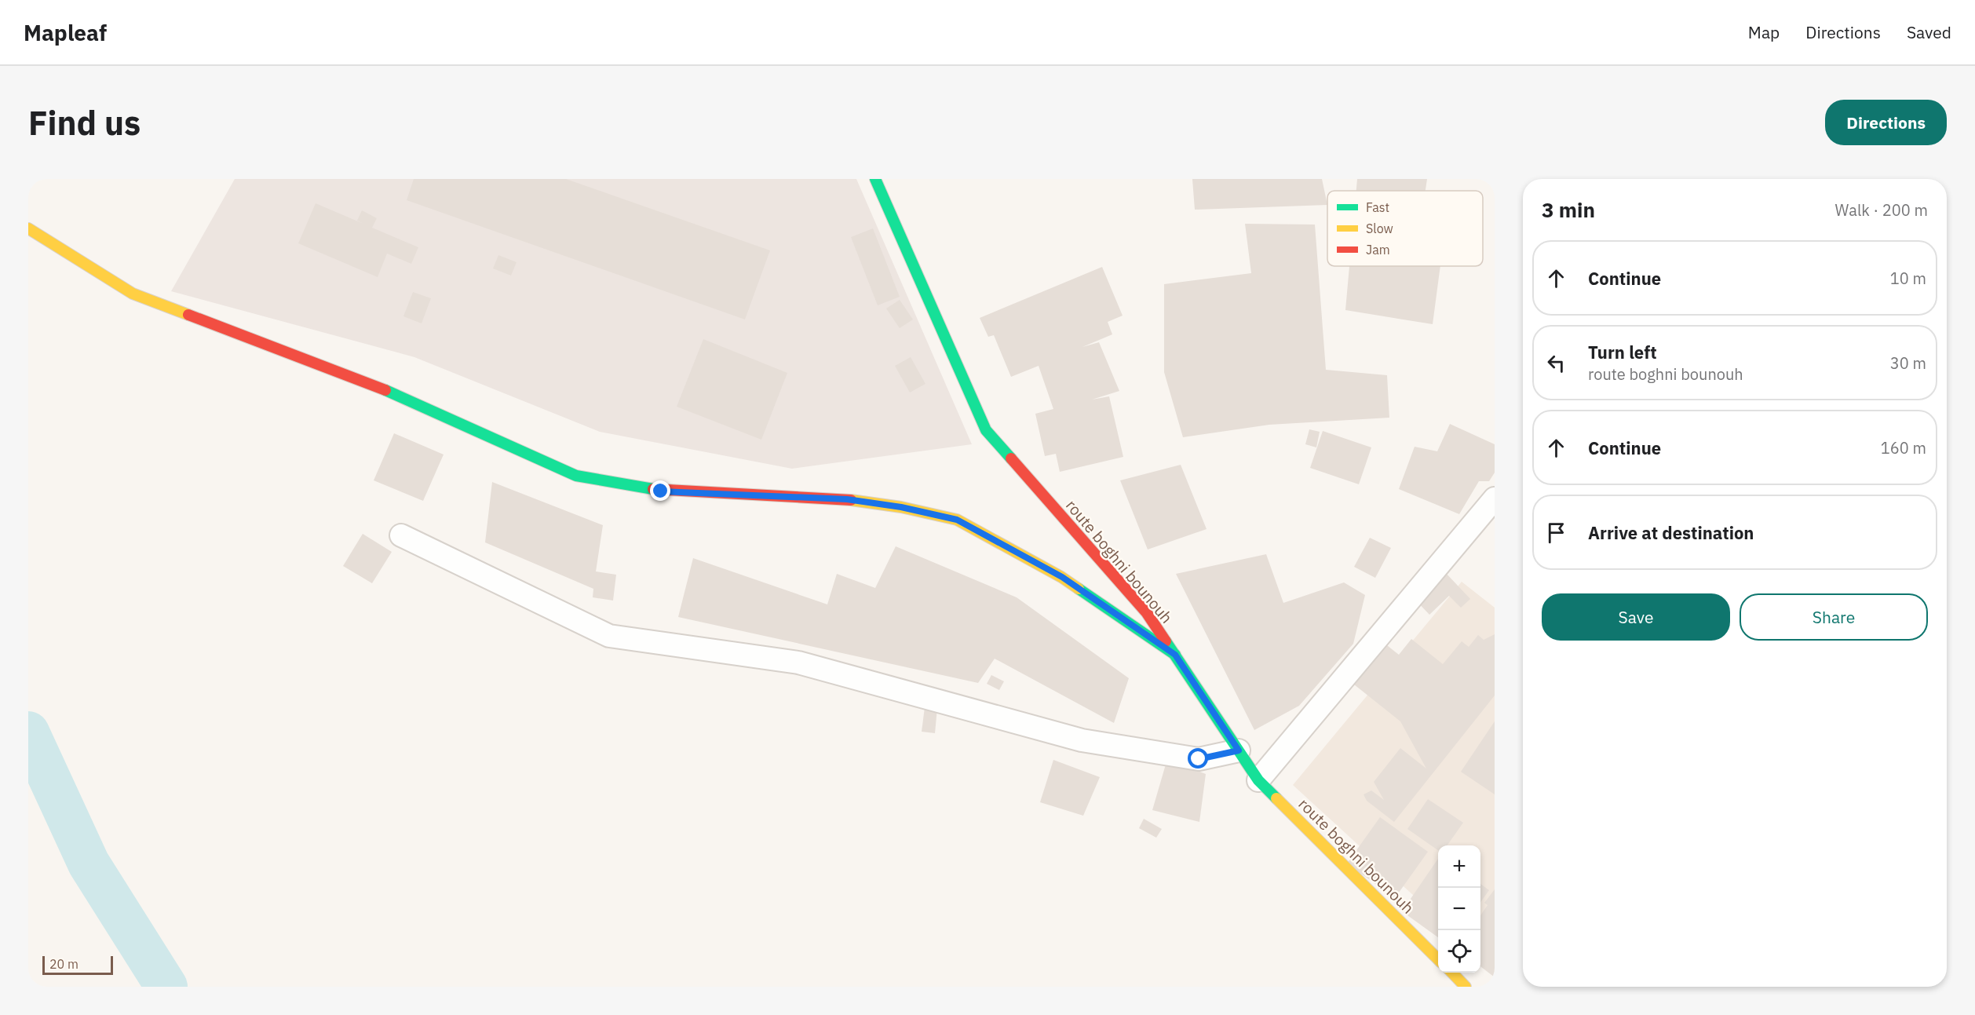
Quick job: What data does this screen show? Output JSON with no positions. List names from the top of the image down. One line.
{"streets":{"street":["route boghni bounouh"]},"legend":["Fast","Slow","Jam"],"scale_bar":"20 m","page":{"header":"Mapleaf","nav":["Map","Directions","Saved"],"buttons":["Directions",["Save","Share"]],"title":"Find us","heading":["3 min","Walk · 200 m"],"list":[["Continue","10 m"],["Turn left","route boghni bounouh","30 m"],["Continue","160 m"],"Arrive at destination"],"map_buttons":["+","−"],"scale":"20 m"}}
